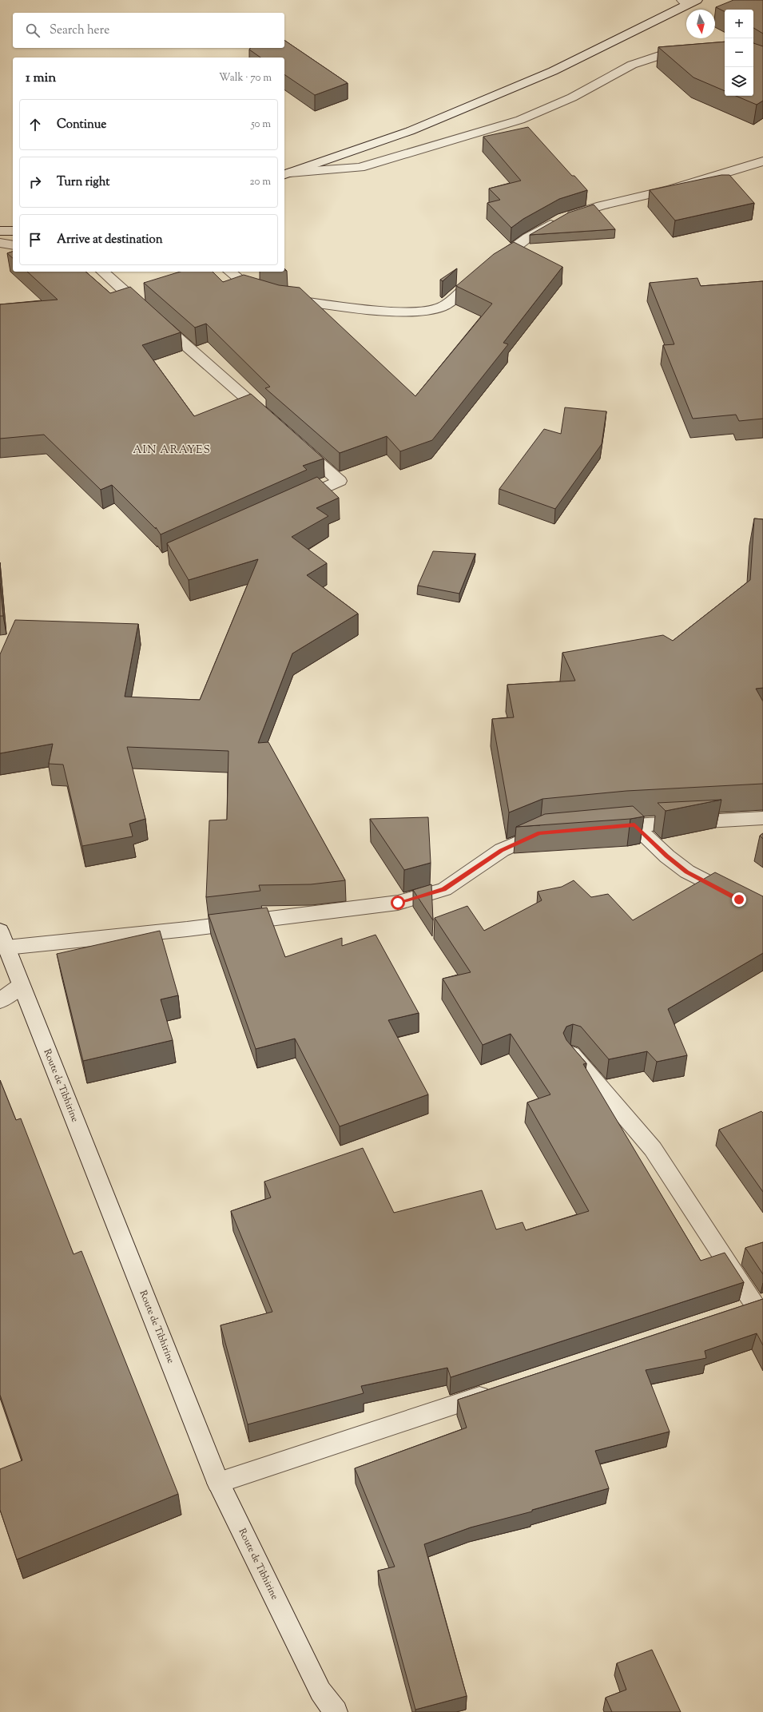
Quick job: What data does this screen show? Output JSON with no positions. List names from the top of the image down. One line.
{"streets":{"street":["Route de Tibhirine"]},"districts":["AIN ARAYES"],"north":"bottom","page":{"map_buttons":["+","−"],"search":"Search here","heading":["1 min","Walk · 70 m"],"list":[["Continue","50 m"],["Turn right","20 m"],"Arrive at destination"]}}
